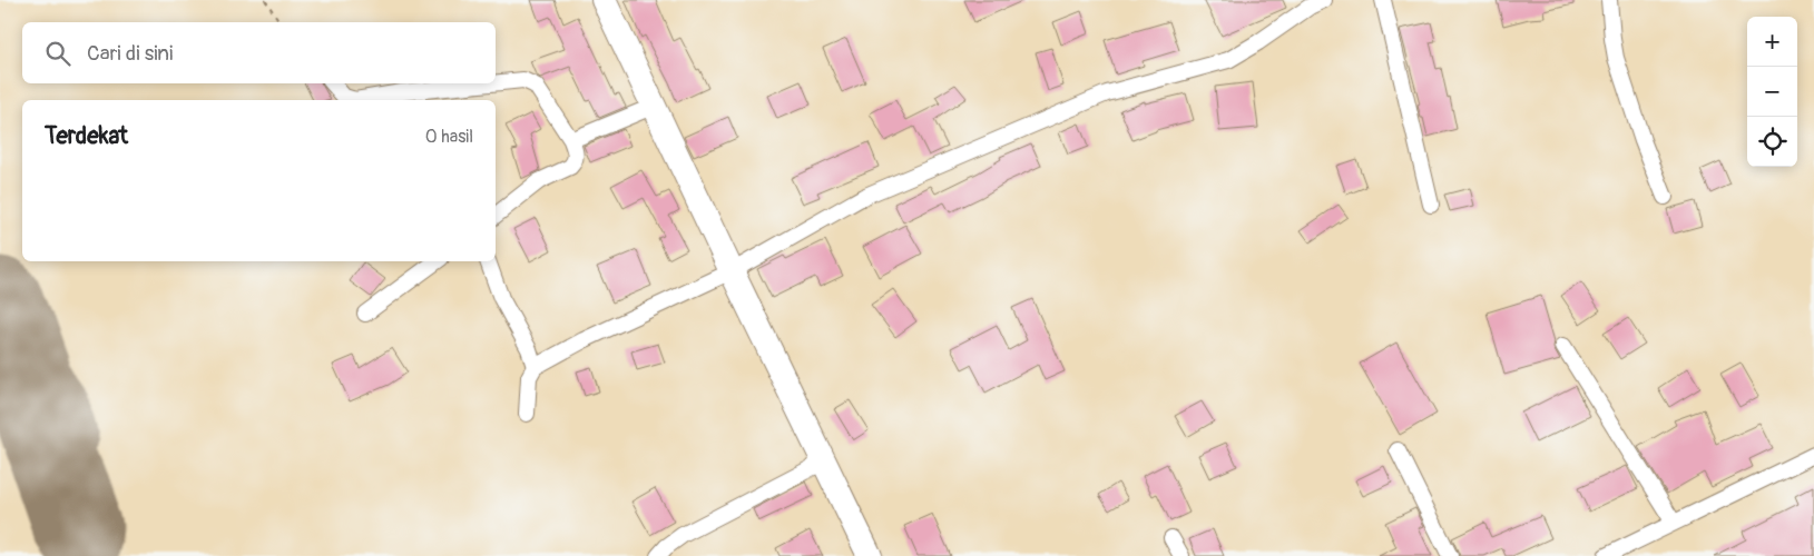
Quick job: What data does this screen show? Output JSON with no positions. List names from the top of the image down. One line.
{"page":{"map_buttons":["+","−"],"search":"Cari di sini","heading":["Terdekat","0 hasil"]}}
